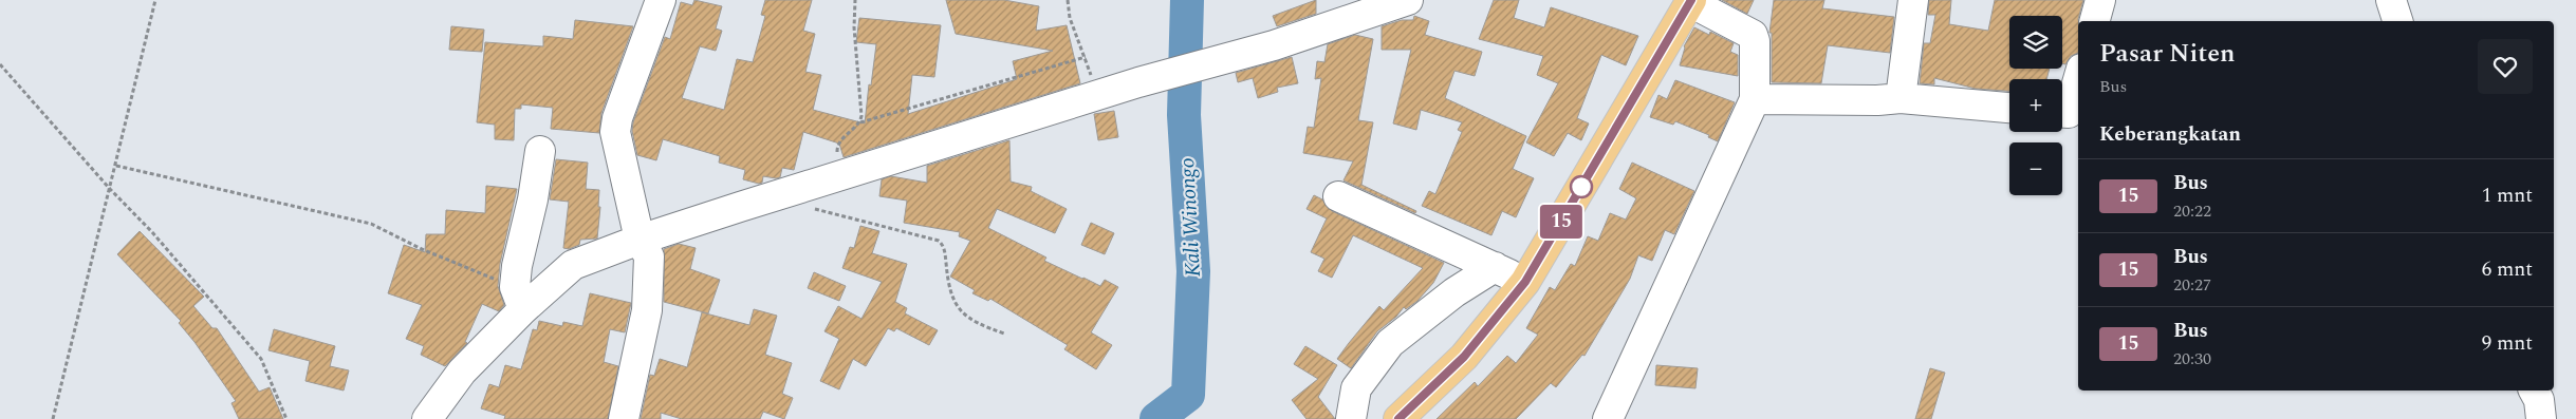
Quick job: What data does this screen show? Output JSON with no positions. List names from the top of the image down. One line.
{"water":["Kali Winongo"],"lines":["bus line 15"],"page":{"on_map":"15","map_buttons":["+","−"],"heading":[["Pasar Niten","Bus"],"Keberangkatan"],"list":[{"mark":"15","name":"Bus","note":"20:22","value":"1 mnt"},{"mark":"15","name":"Bus","note":"20:27","value":"6 mnt"},{"mark":"15","name":"Bus","note":"20:30","value":"9 mnt"}]}}
